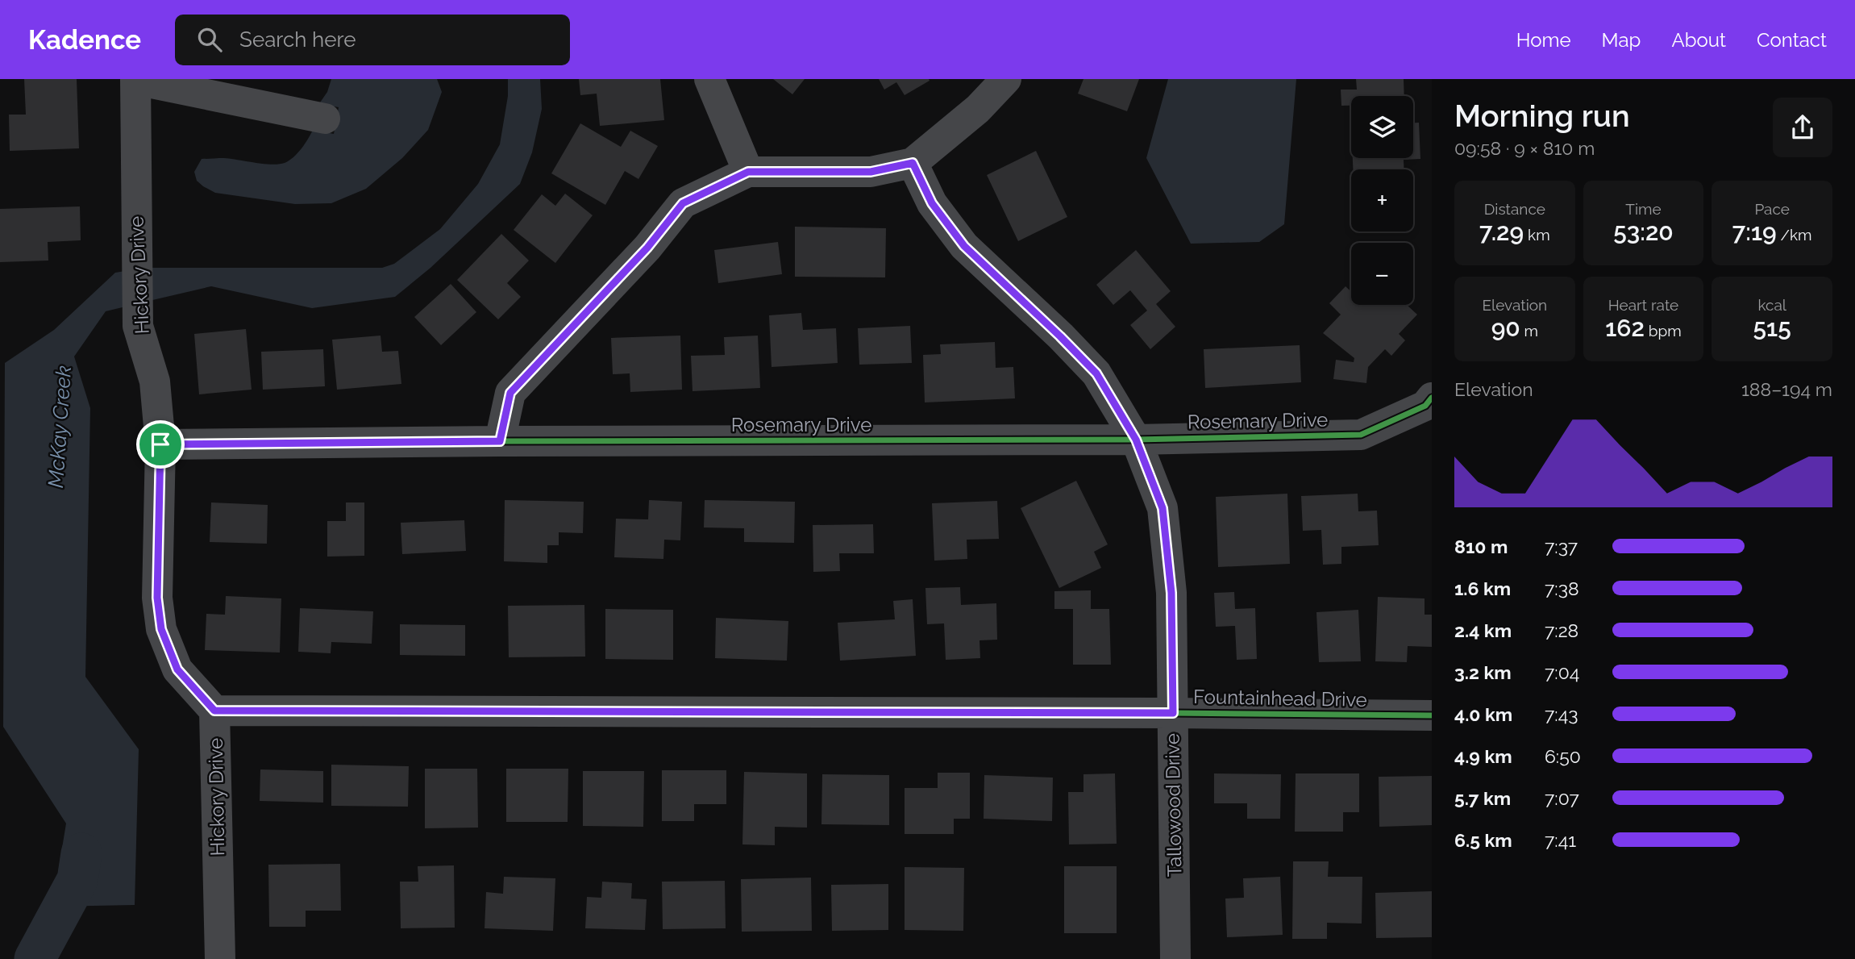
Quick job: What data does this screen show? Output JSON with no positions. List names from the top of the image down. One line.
{"streets":{"street":["Hickory Drive","Rosemary Drive","Fountainhead Drive","Tallowood Drive"]},"crossings":[["Hickory Drive","Rosemary Drive"],["Hickory Drive","Fountainhead Drive"],["Rosemary Drive","Tallowood Drive"],["Fountainhead Drive","Tallowood Drive"]],"water":["McKay Creek"],"page":{"header":"Kadence","search":"Search here","nav":["Home","Map","About","Contact"],"heading":["Morning run","09:58 · 9 × 810 m"],"map_buttons":["+","−"],"stats":[["Distance","7.29 km"],["Time","53:20"],["Pace","7:19 /km"],["Elevation","90 m"],["Heart rate","162 bpm"],["kcal","515"]],"chart":["Elevation","188–194 m"],"list":[{"name":"810 m","note":"7:37"},{"name":"1.6 km","note":"7:38"},{"name":"2.4 km","note":"7:28"},{"name":"3.2 km","note":"7:04"},{"name":"4.0 km","note":"7:43"},{"name":"4.9 km","note":"6:50"},{"name":"5.7 km","note":"7:07"},{"name":"6.5 km","note":"7:41"}]}}
